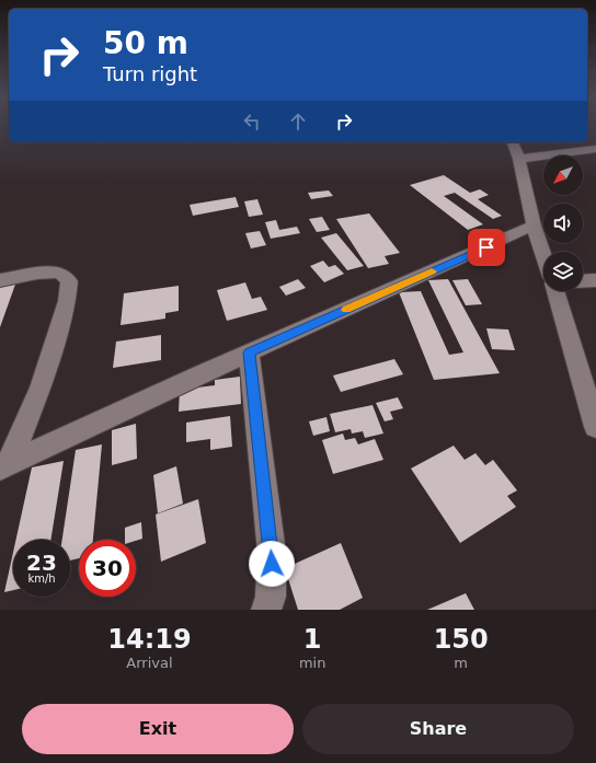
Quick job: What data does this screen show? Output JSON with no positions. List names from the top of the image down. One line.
{"north":"bottom left","page":{"turn":["50 m","Turn right"],"speed":"23 km/h","limit":"30","eta":["14:19","Arrival","1","min","150","m"],"buttons":["Exit","Share"]}}
